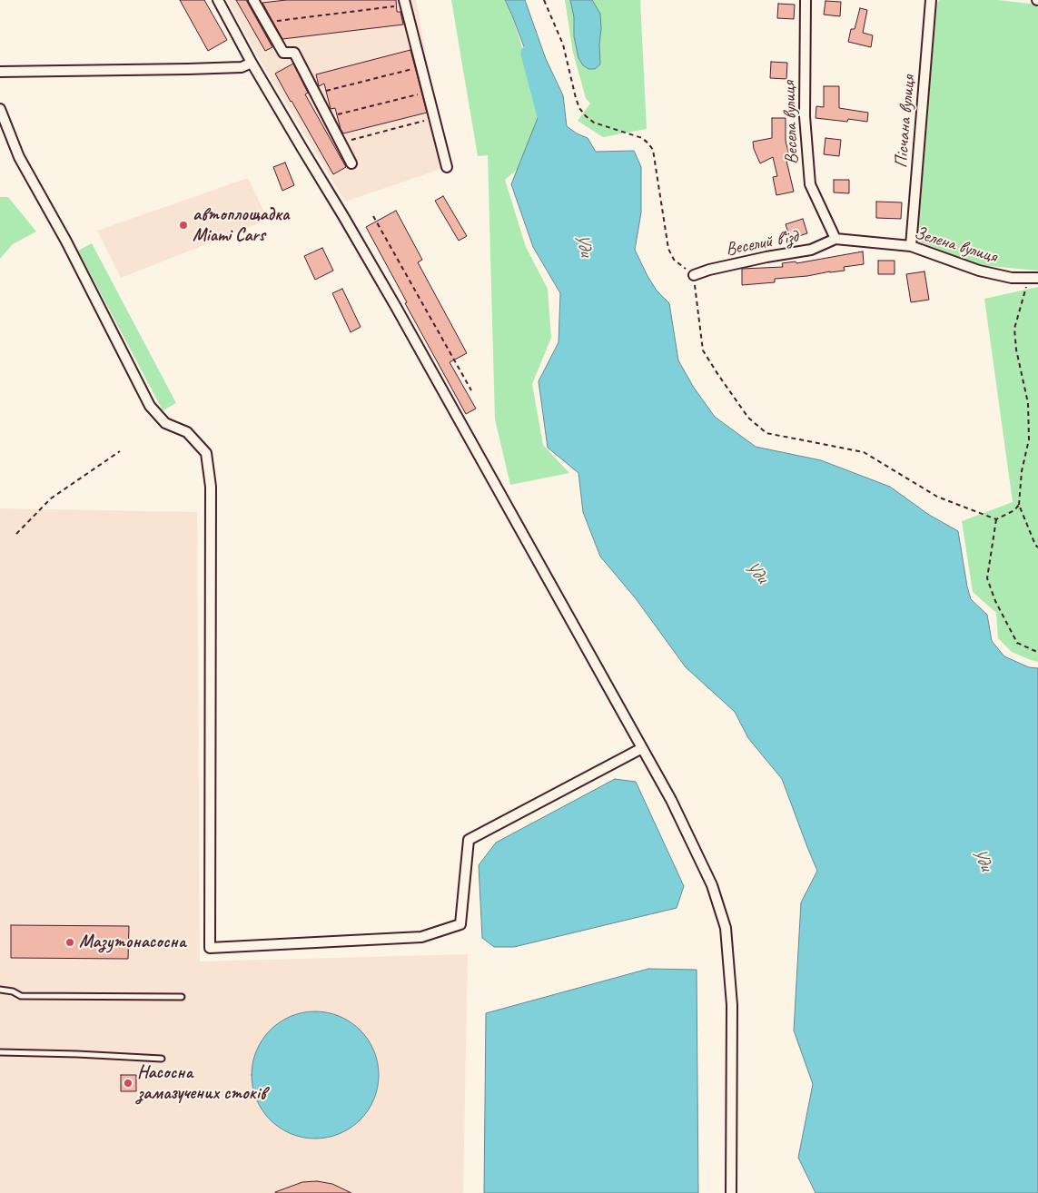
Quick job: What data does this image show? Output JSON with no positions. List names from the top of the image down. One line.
{"streets":{"street":["Пісчана вулиця","Весела вулиця","Веселий в’їзд","Зелена вулиця"]},"crossings":[["Пісчана вулиця","Зелена вулиця"],["Весела вулиця","Веселий в’їзд"],["Весела вулиця","Зелена вулиця"],["Веселий в’їзд","Зелена вулиця"]],"water":["Уди"],"places":["автоплощадка Miami Cars","Мазутонасосна","Насосна замазучених стоків"]}
